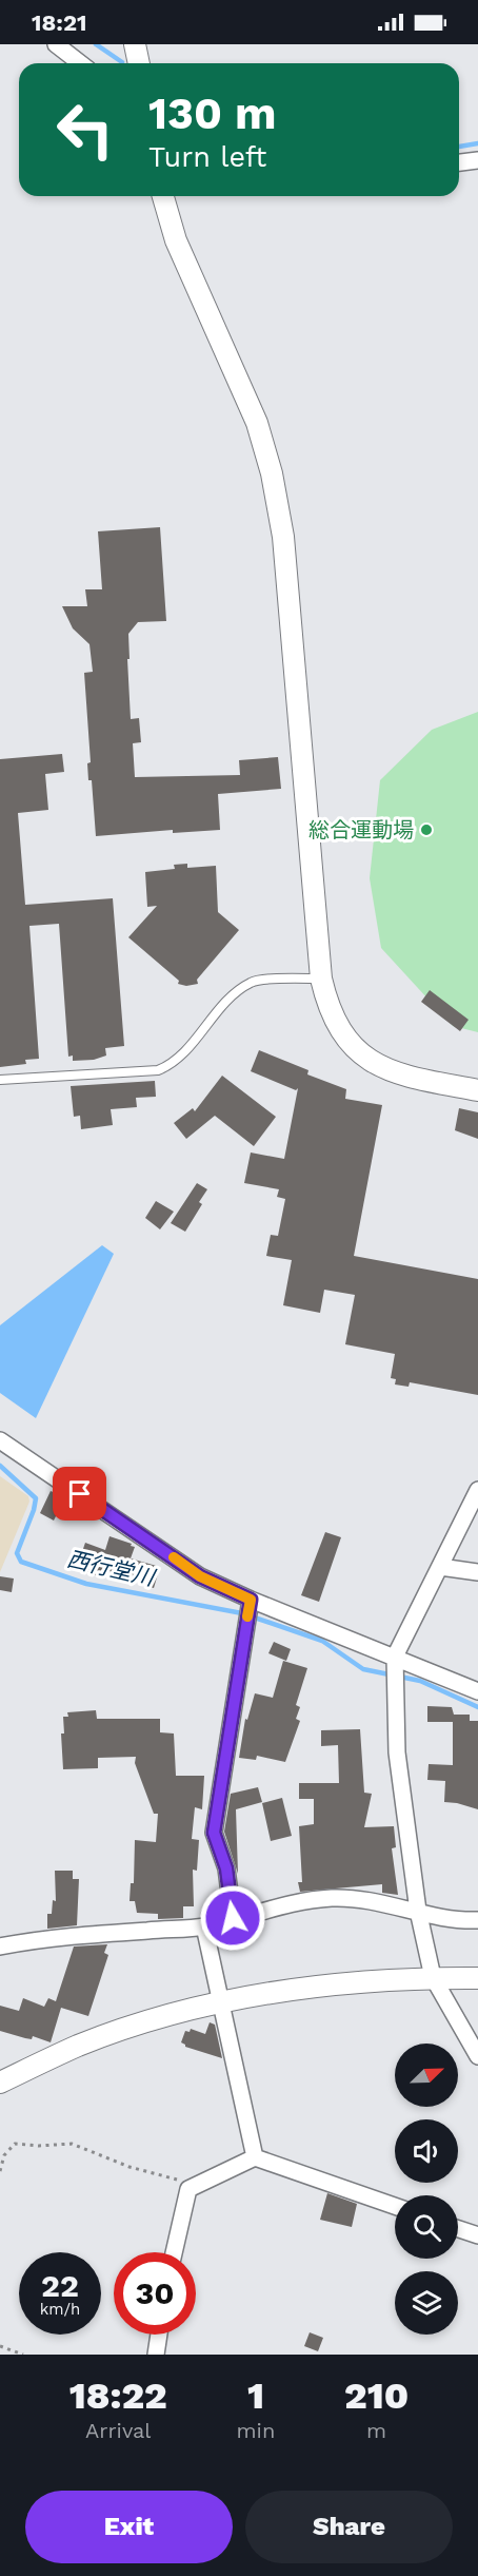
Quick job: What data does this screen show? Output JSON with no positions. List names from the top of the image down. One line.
{"water":["西行堂川"],"places":["総合運動場"],"north":"top right","page":{"status":"18:21","turn":["130 m","Turn left"],"speed":"22 km/h","limit":"30","eta":["18:22","Arrival","1","min","210","m"],"buttons":["Exit","Share"]}}
